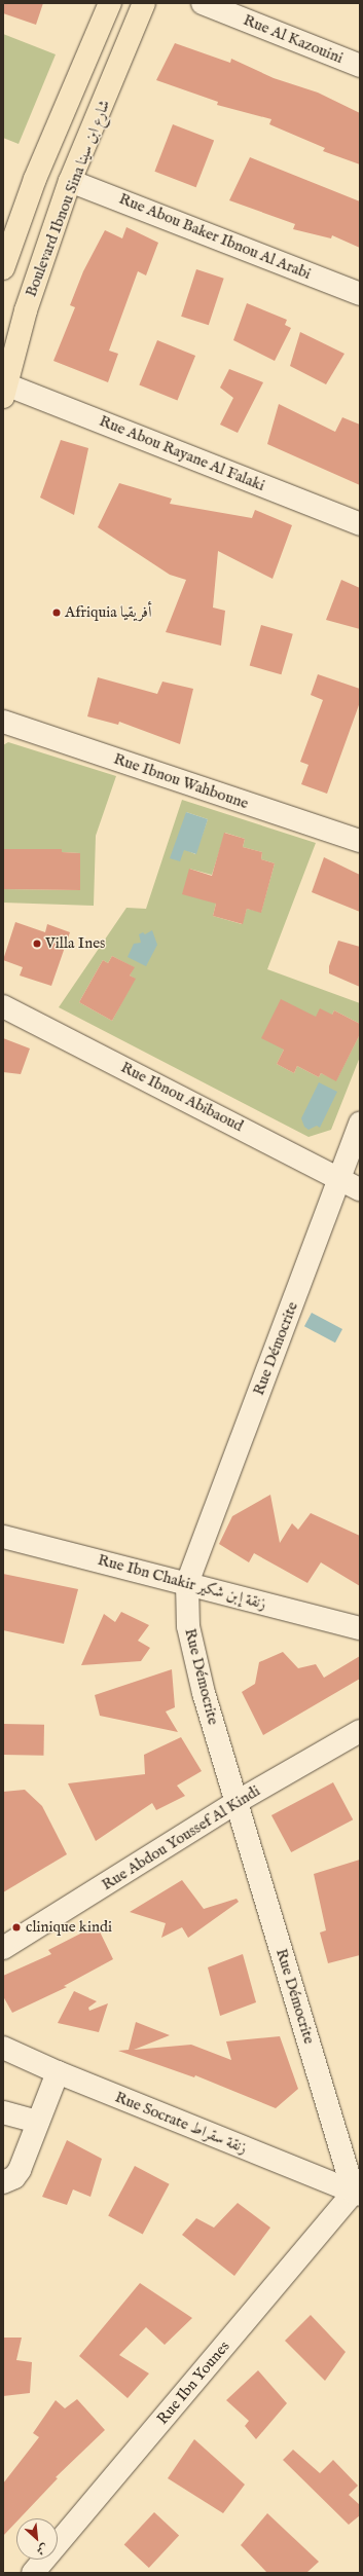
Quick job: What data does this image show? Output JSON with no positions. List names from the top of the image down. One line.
{"streets":{"main road":["Boulevard Ibnou Sina شارع ابن سينا"],"street":["Rue Al Kazouini","Rue Abou Baker Ibnou Al Arabi","Rue Abou Rayane Al Falaki","Rue Ibnou Wahboune","Rue Ibnou Abibaoud","Rue Démocrite","Rue Ibn Chakir زنقة إبن شكير","Rue Abdou Youssef Al Kindi","Rue Socrate زنقة سقراط","Rue Ibn Younes"]},"crossings":[["Boulevard Ibnou Sina شارع ابن سينا","Rue Abou Baker Ibnou Al Arabi"],["Boulevard Ibnou Sina شارع ابن سينا","Rue Abou Rayane Al Falaki"],["Rue Ibnou Abibaoud","Rue Démocrite"],["Rue Démocrite","Rue Ibn Chakir زنقة إبن شكير"],["Rue Démocrite","Rue Abdou Youssef Al Kindi"],["Rue Démocrite","Rue Socrate زنقة سقراط"],["Rue Démocrite","Rue Ibn Younes"],["Rue Socrate زنقة سقراط","Rue Ibn Younes"]],"places":["Afriquia أفريقيا","Villa Ines","clinique kindi"],"north":"bottom right"}
